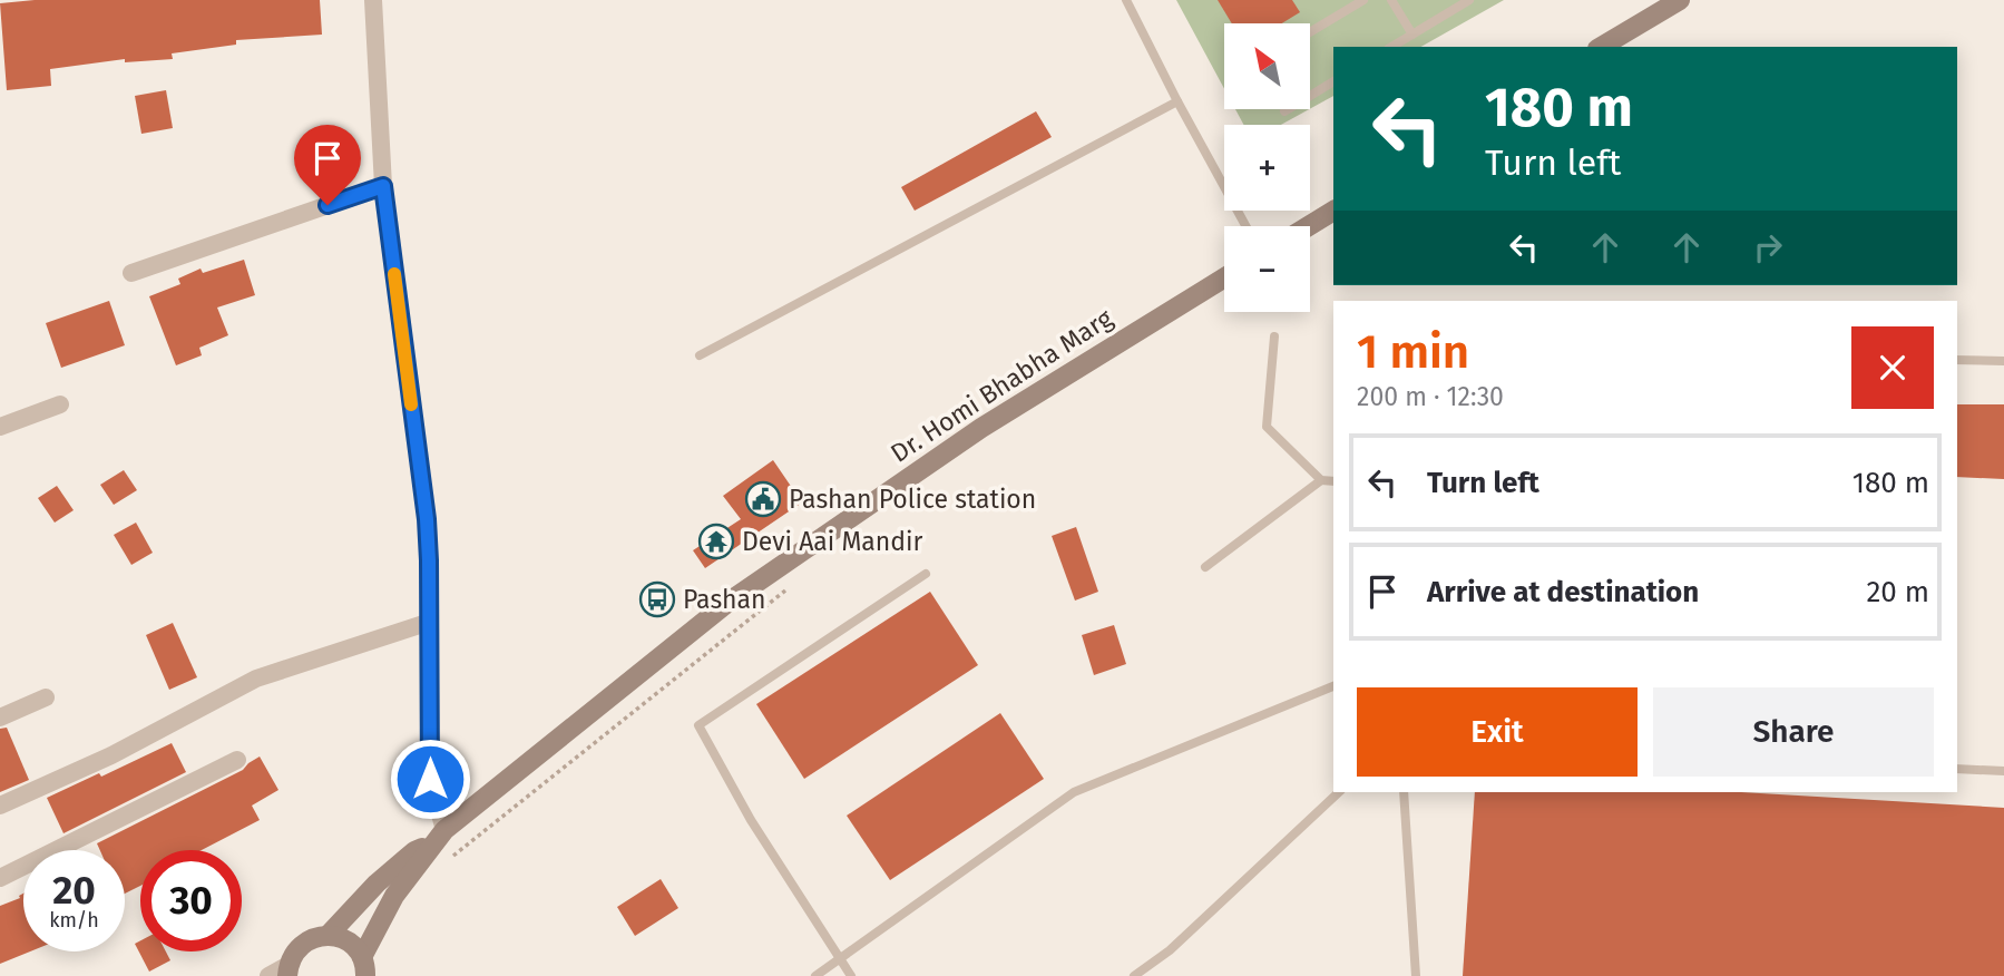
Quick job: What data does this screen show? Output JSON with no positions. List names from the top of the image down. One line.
{"streets":{"main road":["Dr. Homi Bhabha Marg"]},"places":{"public building":["Pashan Police station"],"temple":["Devi Aai Mandir"],"bus stop":["Pashan"]},"north":"top left","page":{"map_buttons":["+","−"],"turn":["180 m","Turn left"],"heading":["1 min","200 m · 12:30"],"list":[{"name":"Turn left","value":"180 m"},{"name":"Arrive at destination","value":"20 m"}],"buttons":["Exit","Share"],"speed":"20 km/h","limit":"30"}}
